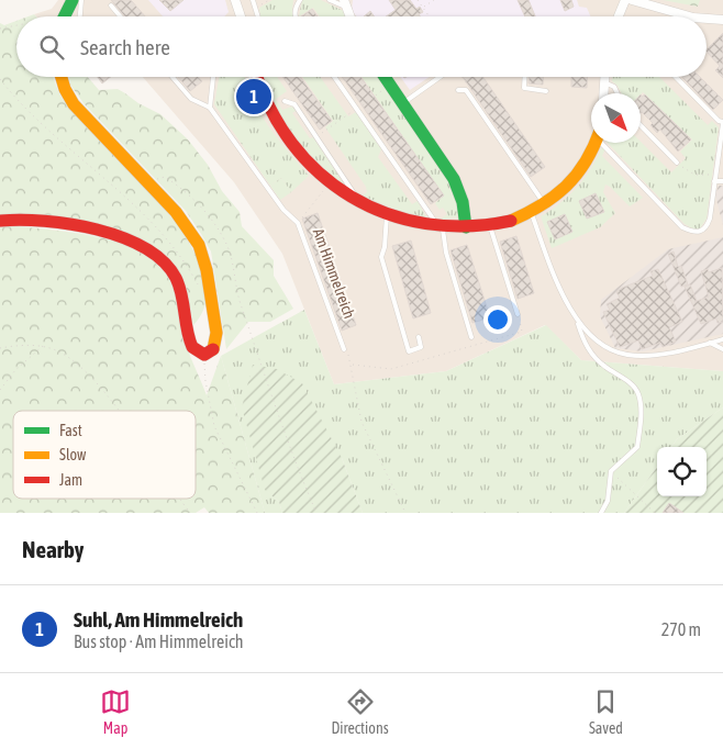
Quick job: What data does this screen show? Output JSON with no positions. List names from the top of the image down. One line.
{"streets":{"lane":["Am Himmelreich"]},"legend":["Fast","Slow","Jam"],"north":"bottom right","page":{"search":"Search here","pins":"1","heading":"Nearby","list":[{"mark":"1","name":"Suhl, Am Himmelreich","note":"Bus stop · Am Himmelreich","value":"270 m"}],"nav":["Map","Directions","Saved"]}}
